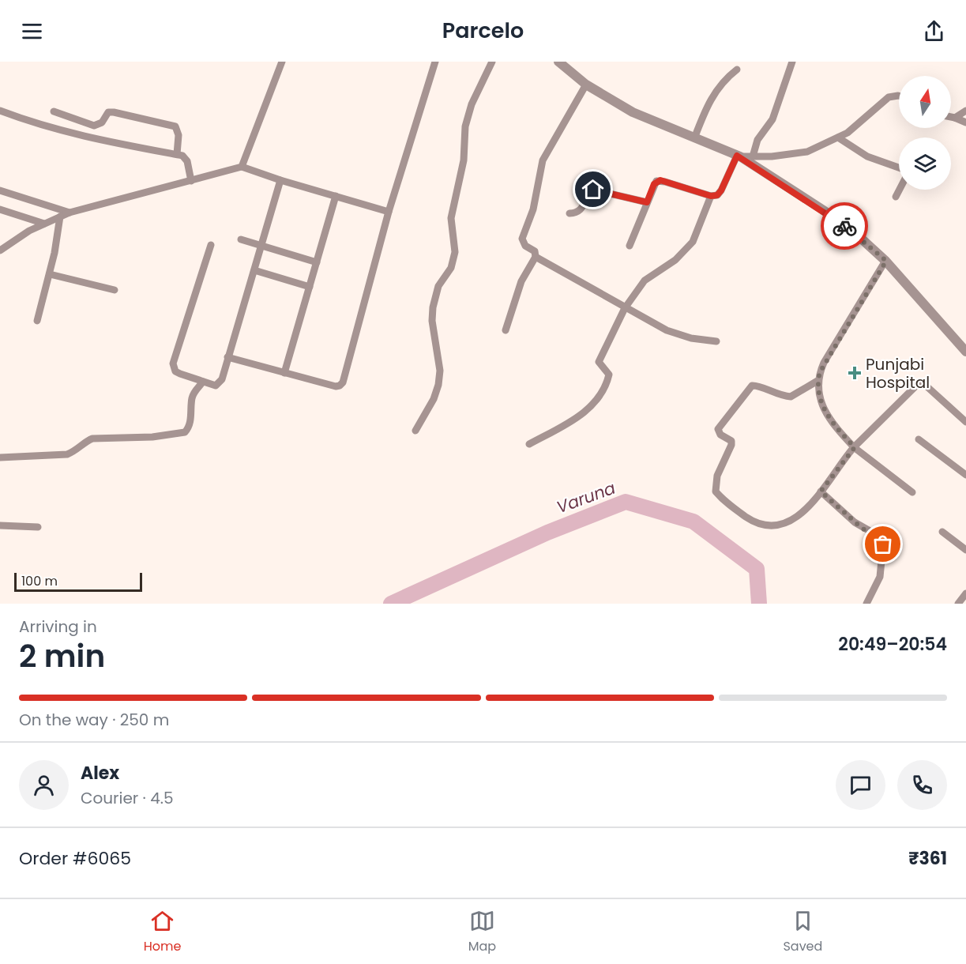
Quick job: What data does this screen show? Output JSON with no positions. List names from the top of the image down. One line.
{"water":["Varuna"],"places":{"health":["Punjabi Hospital"]},"scale_bar":"100 m","north":"top","page":{"header":"Parcelo","scale":"100 m","heading":["2 min","Arriving in","20:49–20:54"],"panel":["Alex","Courier · 4.5","Order #6065","₹361"],"bar":"On the way · 250 m","tabs":["Home","Map","Saved"]}}
